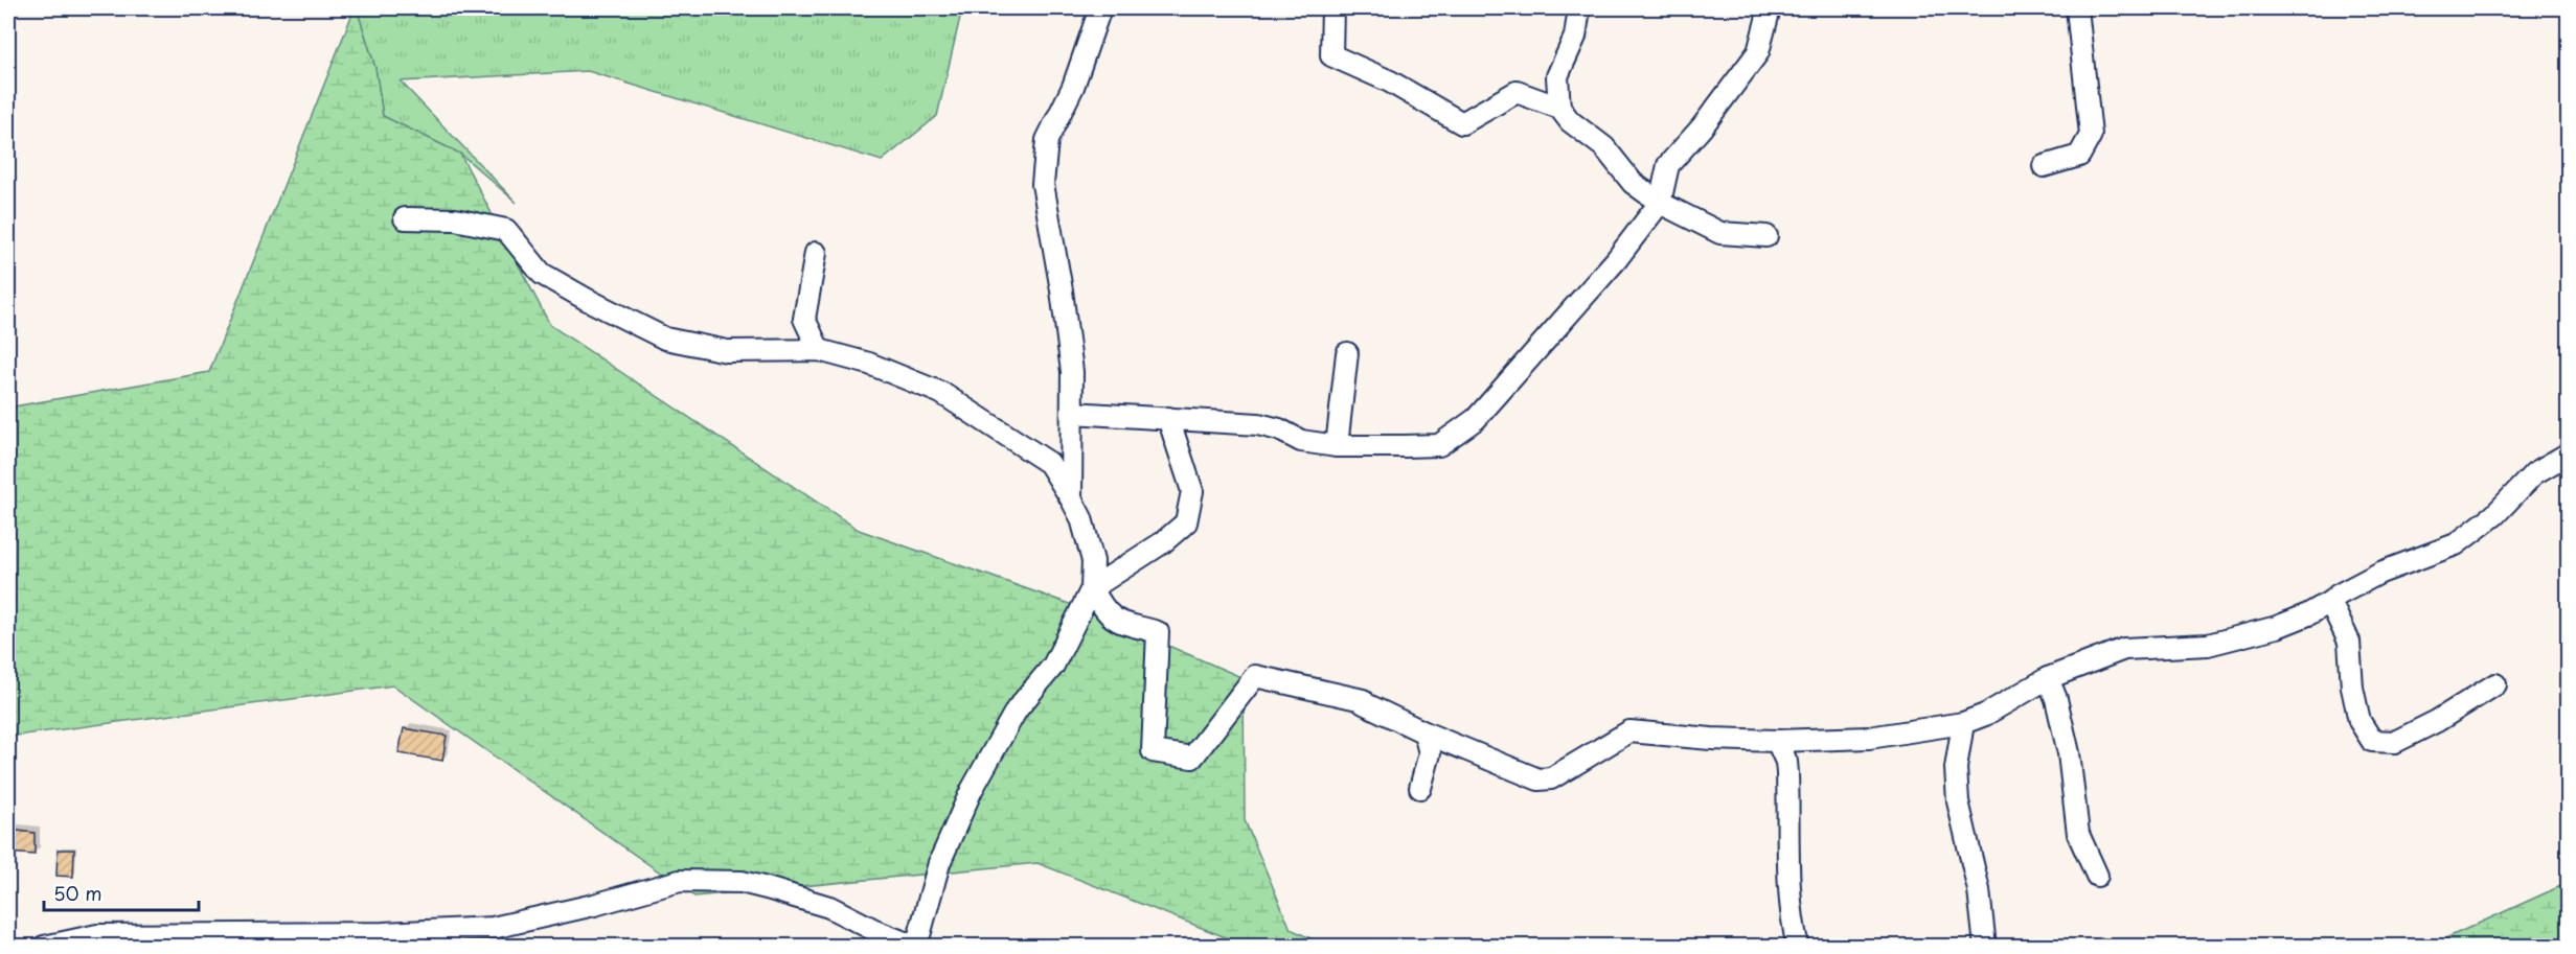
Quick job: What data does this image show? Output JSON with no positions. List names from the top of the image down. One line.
{"scale_bar":"50 m"}
